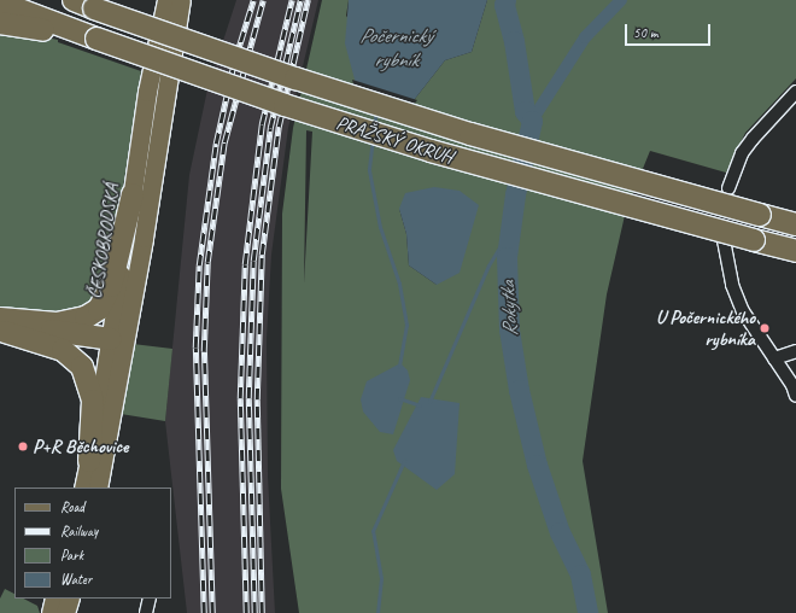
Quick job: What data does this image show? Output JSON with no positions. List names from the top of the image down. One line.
{"streets":{"highway":["PRAŽSKÝ OKRUH"],"main road":["ČESKOBRODSKÁ"]},"water":["Počernický rybník","Rokytka"],"places":["U Počernického rybníka","P+R Běchovice"],"legend":["Road","Railway","Park","Water"],"scale_bar":"50 m"}
